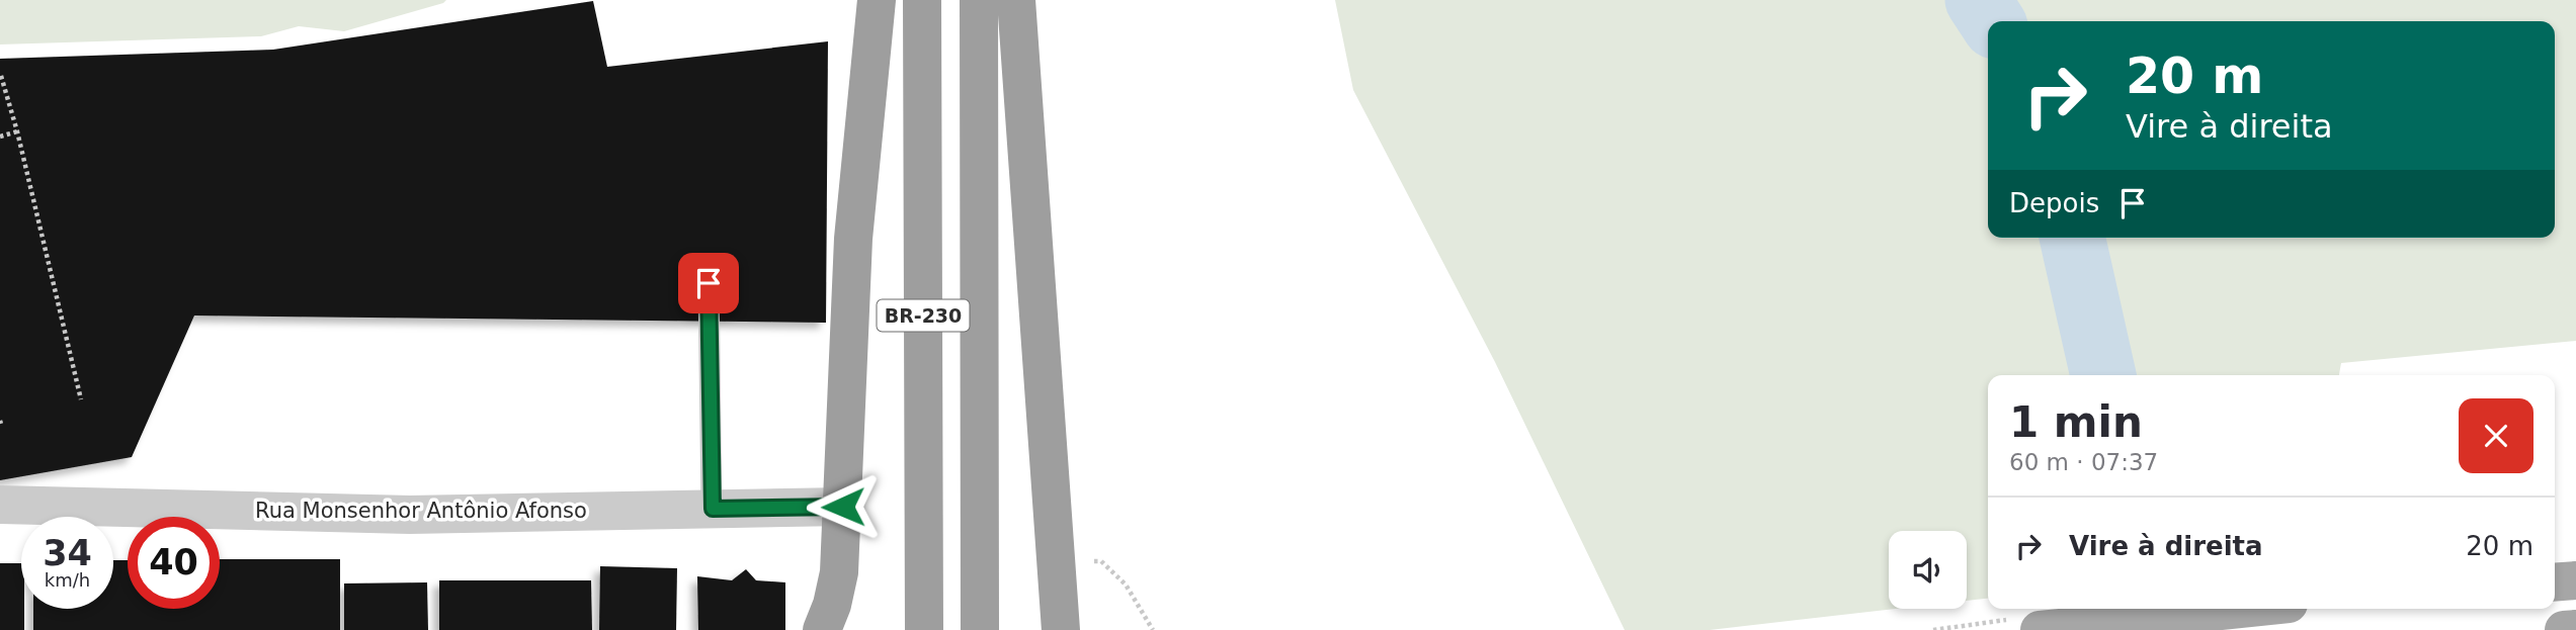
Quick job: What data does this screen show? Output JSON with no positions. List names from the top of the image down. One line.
{"streets":{"highway":["BR-230"],"street":["Rua Monsenhor Antônio Afonso"]},"page":{"turn":["20 m","Vire à direita"],"then":"Depois","heading":["1 min","60 m · 07:37"],"list":[{"name":"Vire à direita","value":"20 m"}],"speed":"34 km/h","limit":"40"}}
